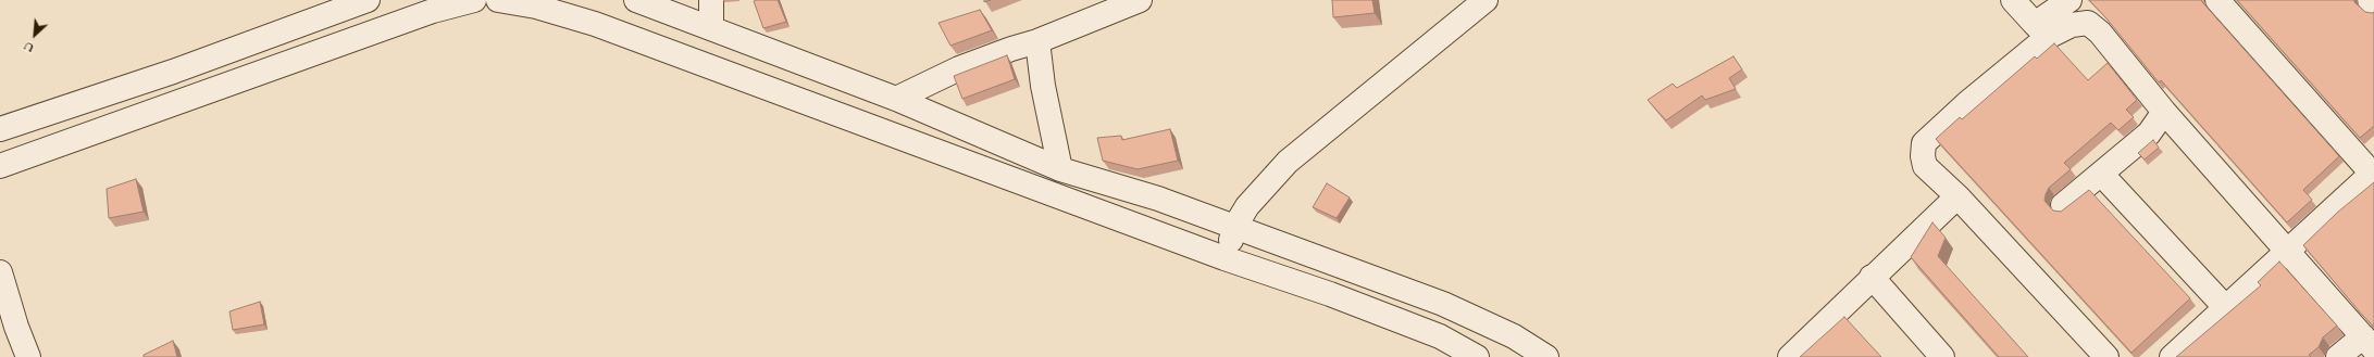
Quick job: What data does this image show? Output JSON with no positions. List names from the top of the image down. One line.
{"north":"bottom left"}
